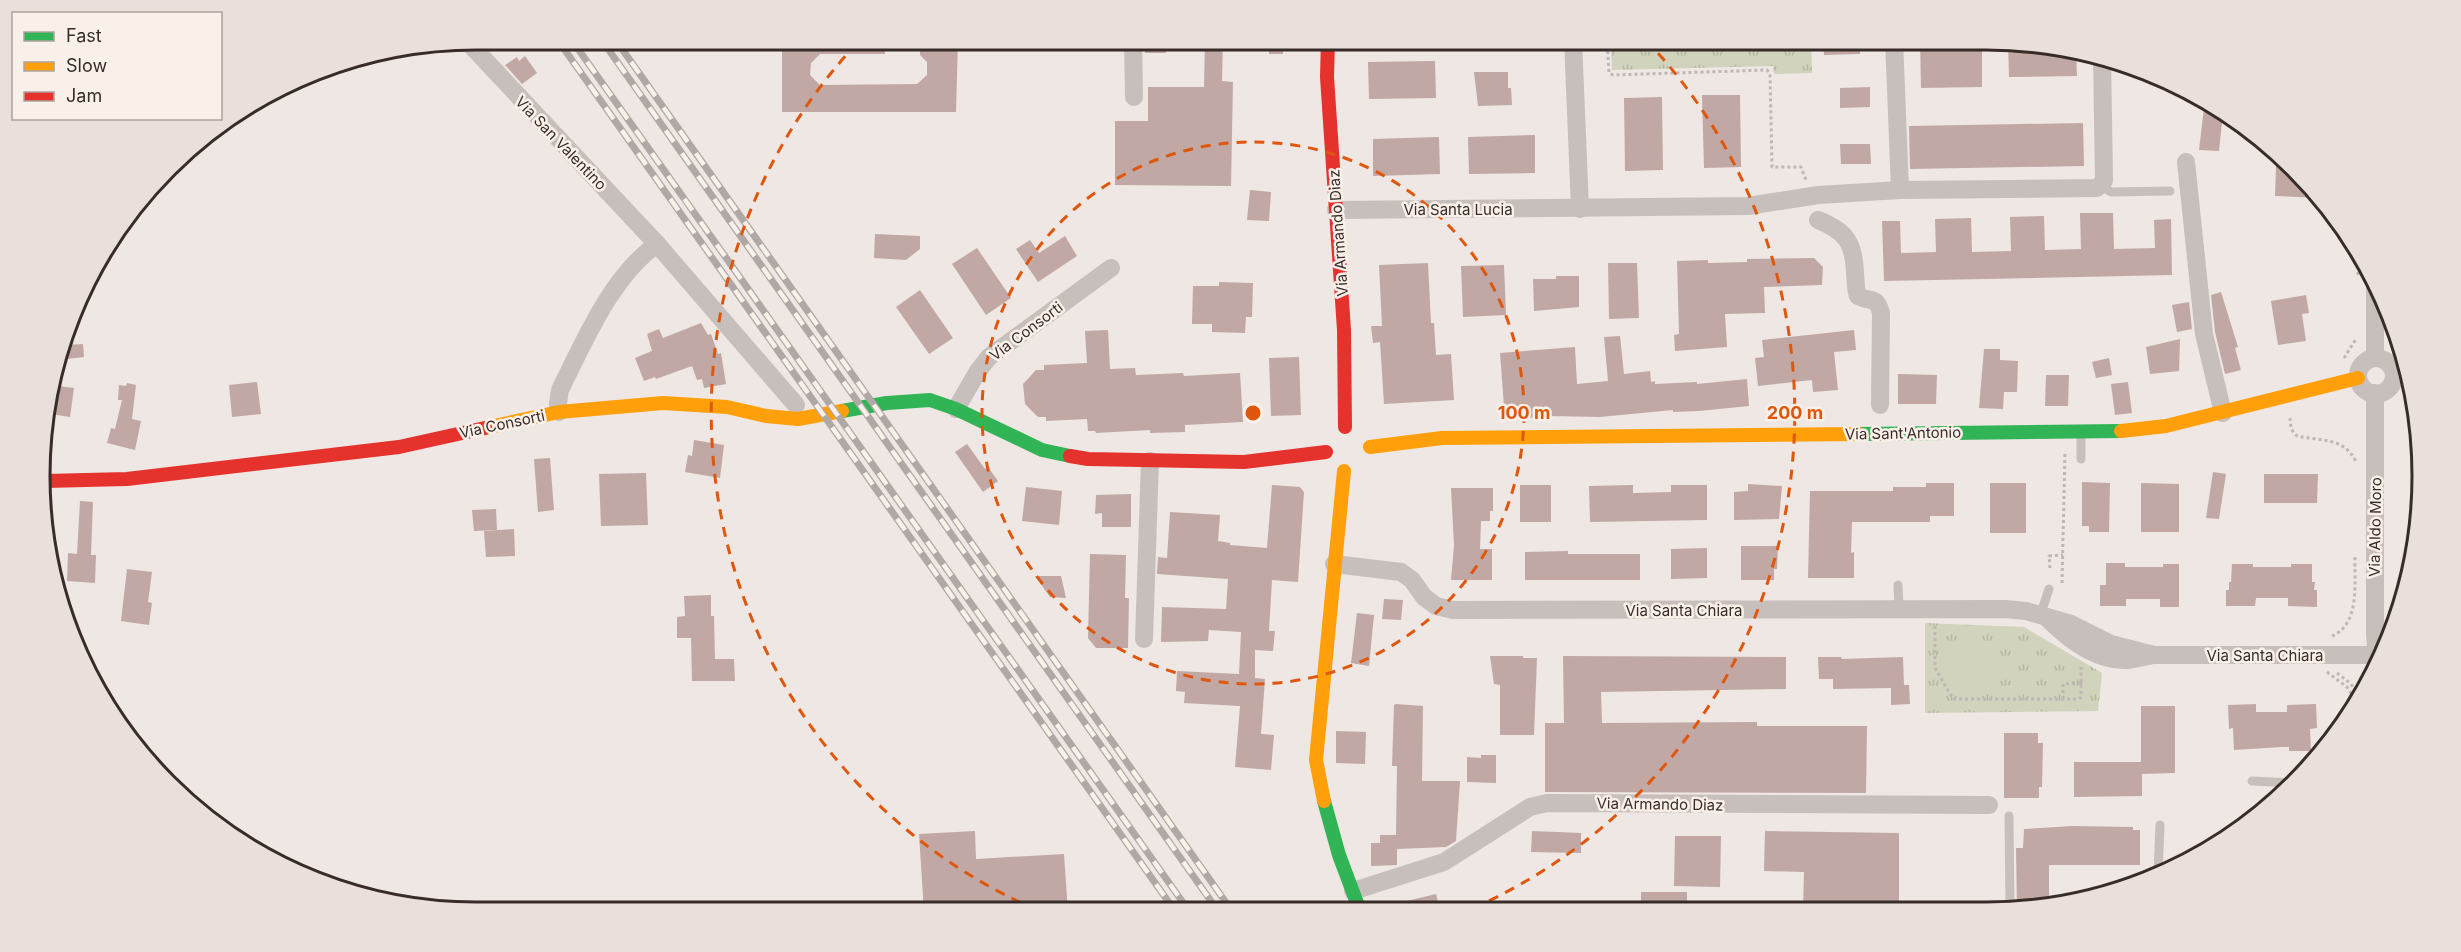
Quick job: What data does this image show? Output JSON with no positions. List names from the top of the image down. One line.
{"streets":{"street":["Via San Valentino","Via Santa Lucia","Via Armando Diaz","Via Consorti","Via Sant'Antonio","Via Aldo Moro","Via Santa Chiara"]},"crossings":[["Via Santa Lucia","Via Armando Diaz"],["Via Armando Diaz","Via Sant'Antonio"]],"legend":["Fast","Slow","Jam"],"rings":["100 m","200 m"]}
